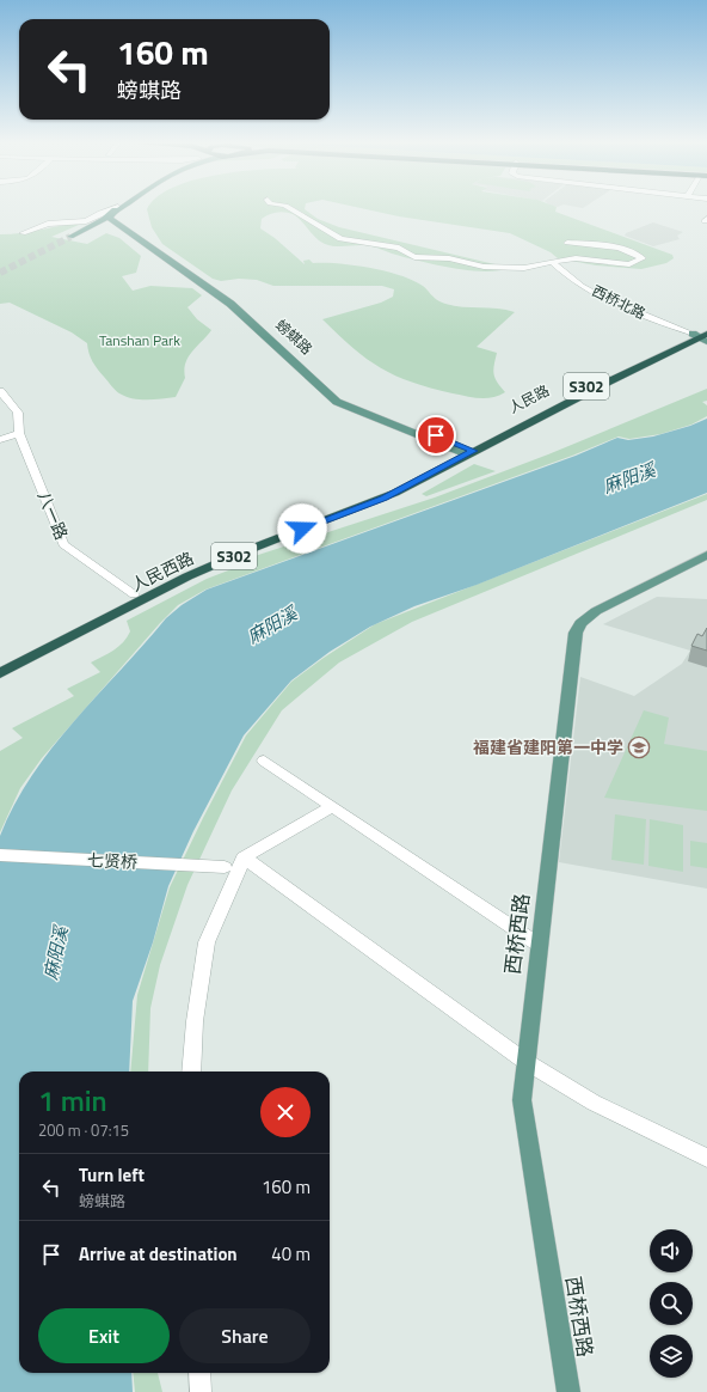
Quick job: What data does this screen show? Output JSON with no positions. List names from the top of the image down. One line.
{"streets":{"highway":["S302","人民路","人民西路"],"main road":["西桥西路"],"street":["西桥北路","八一路","七贤桥"]},"crossings":[["西桥北路","人民路"],["人民路","人民西路"],["八一路","人民西路"]],"water":["麻阳溪"],"parks":["Tanshan Park"],"places":{"school or university":["福建省建阳第一中学"]},"page":{"turn":["160 m","螃蜞路"],"heading":["1 min","200 m · 07:15"],"list":[{"name":"Turn left","note":"螃蜞路","value":"160 m"},{"name":"Arrive at destination","value":"40 m"}],"buttons":["Exit","Share"]}}
